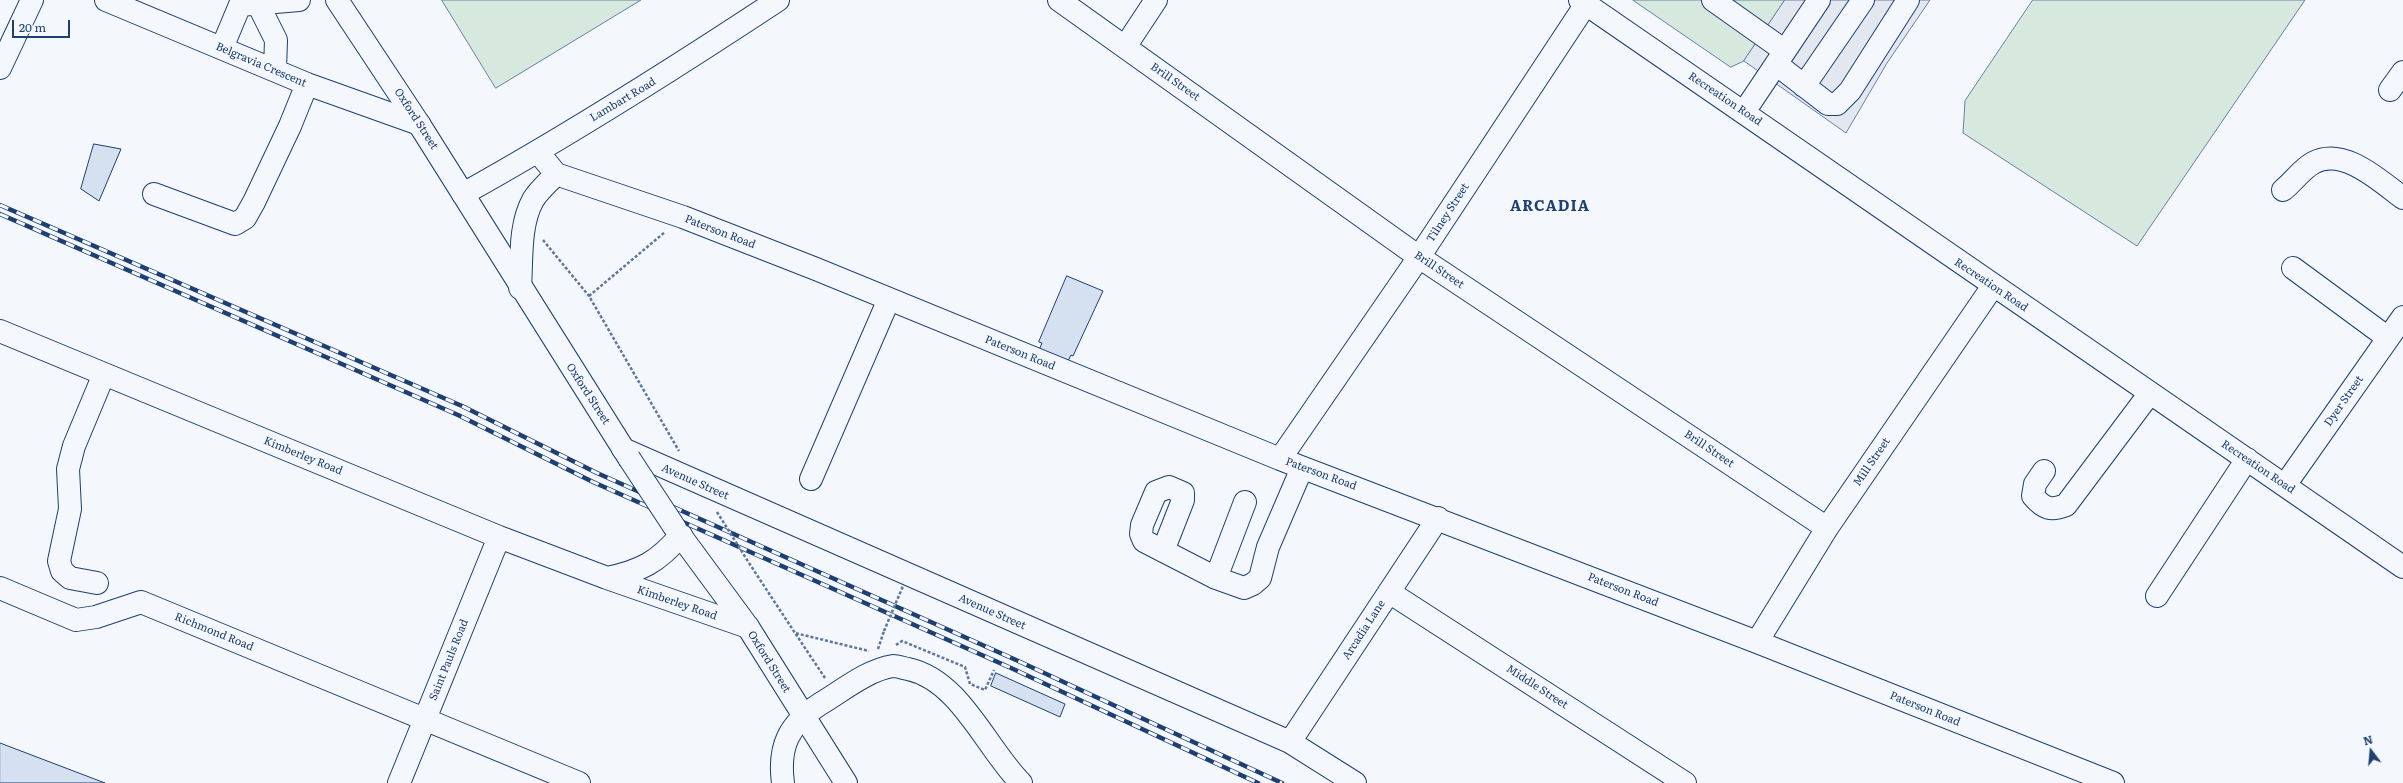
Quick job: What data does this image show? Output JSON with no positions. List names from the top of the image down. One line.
{"streets":{"street":["Belgravia Crescent","Brill Street","Recreation Road","Lambart Road","Oxford Street","Tilney Street","Paterson Road","Dyer Street","Kimberley Road","Mill Street","Avenue Street","Arcadia Lane","Richmond Road","Saint Pauls Road","Middle Street"]},"crossings":[["Belgravia Crescent","Oxford Street"],["Brill Street","Tilney Street"],["Brill Street","Mill Street"],["Recreation Road","Tilney Street"],["Recreation Road","Dyer Street"],["Recreation Road","Mill Street"],["Lambart Road","Oxford Street"],["Oxford Street","Kimberley Road"],["Oxford Street","Avenue Street"],["Tilney Street","Paterson Road"],["Paterson Road","Mill Street"],["Paterson Road","Arcadia Lane"],["Kimberley Road","Saint Pauls Road"],["Avenue Street","Arcadia Lane"],["Arcadia Lane","Middle Street"],["Richmond Road","Saint Pauls Road"]],"districts":["ARCADIA"],"scale_bar":"20 m","north":"top"}
